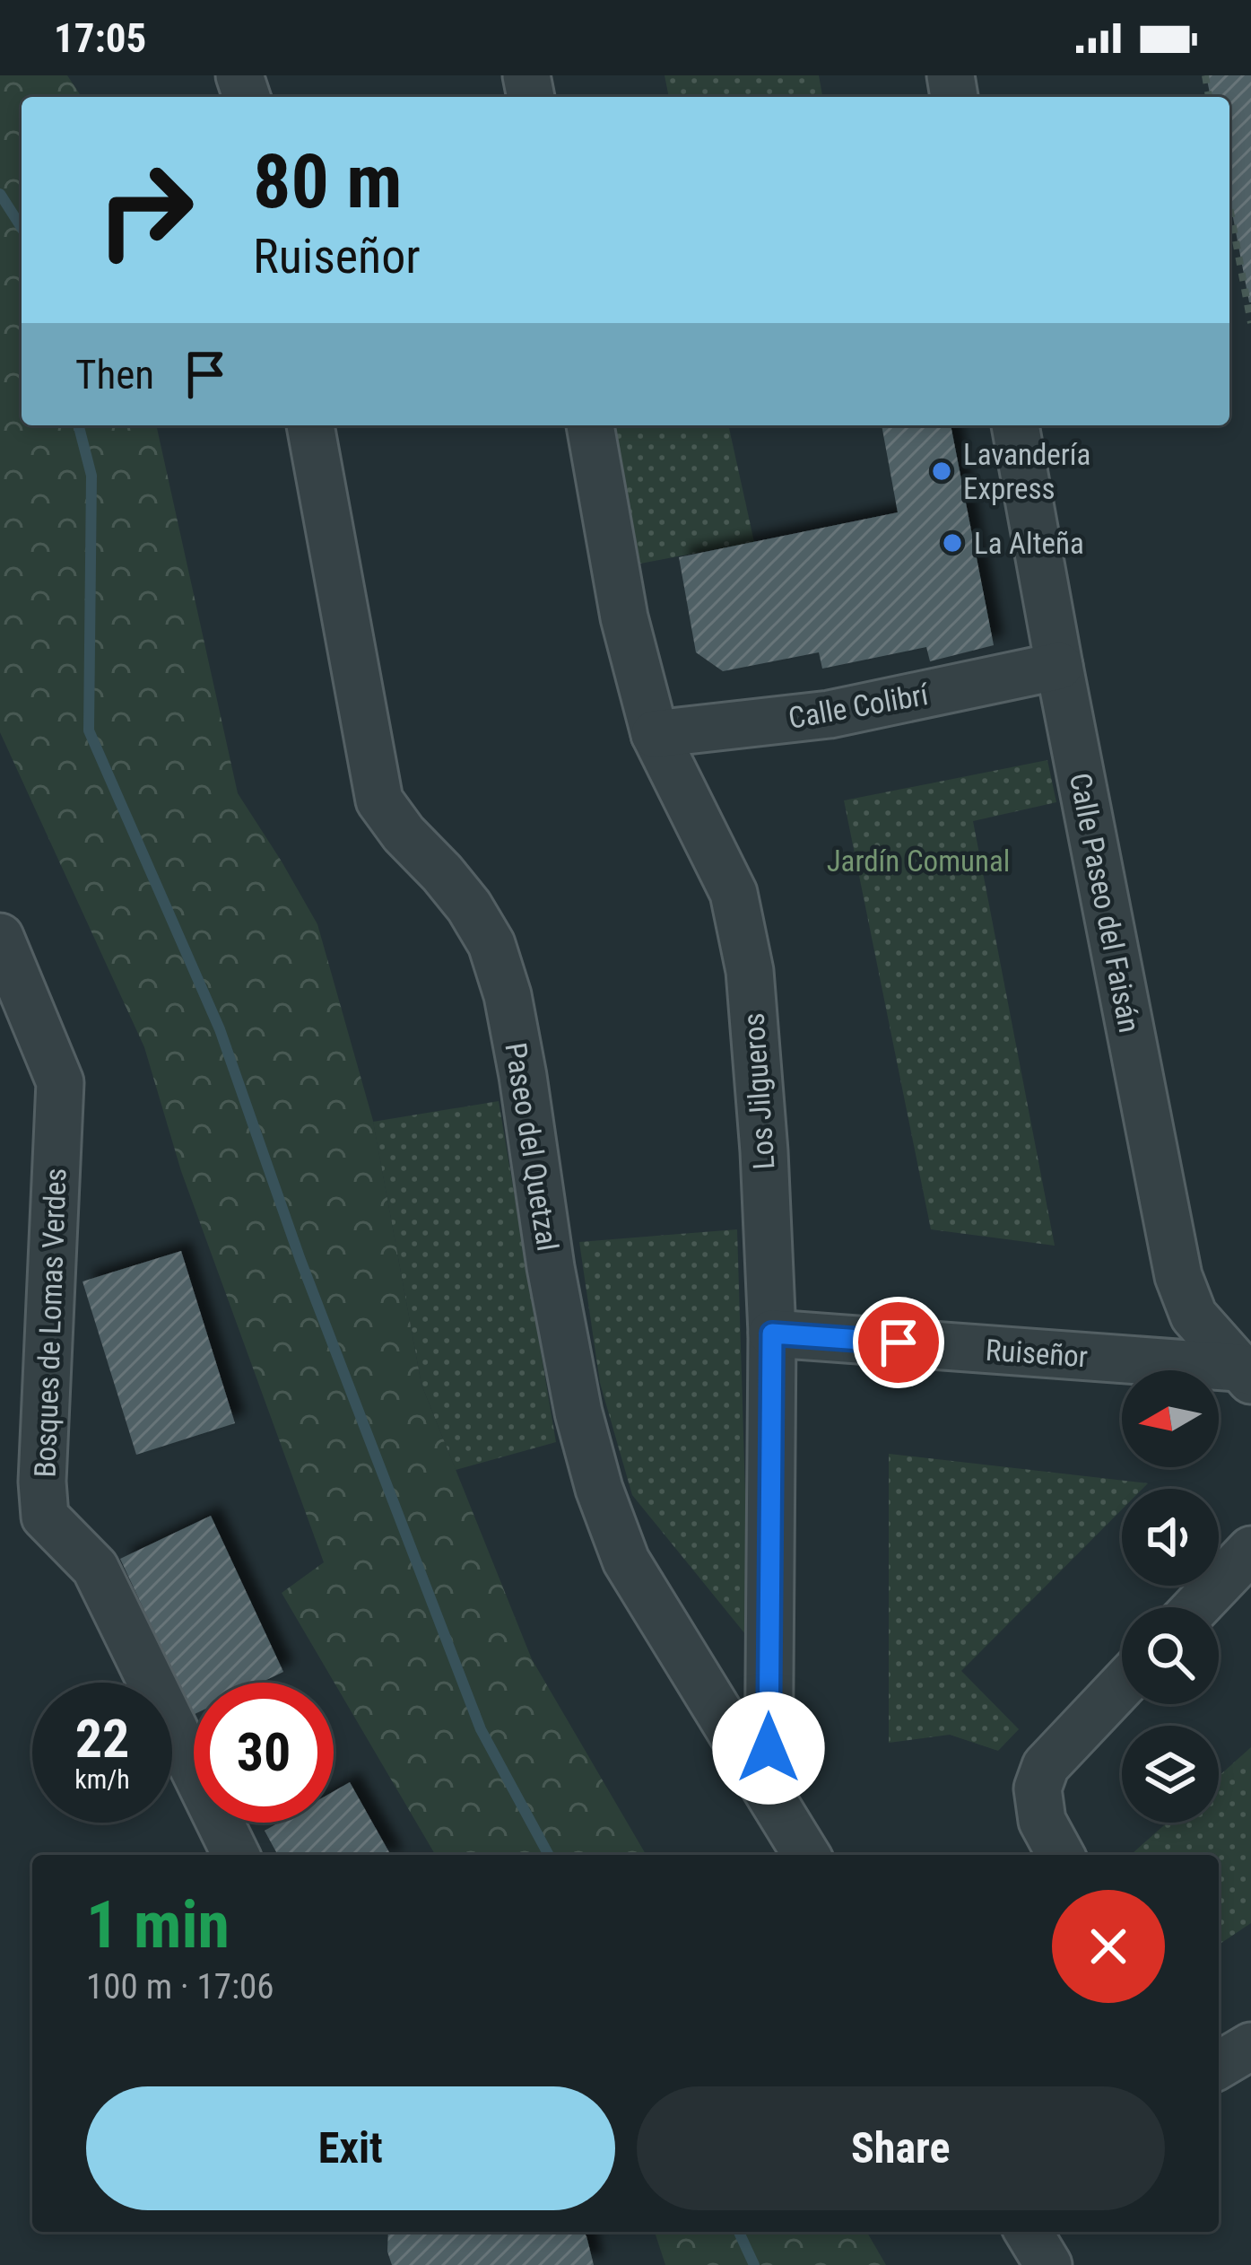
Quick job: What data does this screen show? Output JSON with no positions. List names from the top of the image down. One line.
{"streets":{"street":["Calle Colibrí","Calle Paseo del Faisán","Los Jilgueros","Paseo del Quetzal","Bosques de Lomas Verdes","Ruiseñor"]},"crossings":[["Calle Colibrí","Calle Paseo del Faisán"],["Calle Colibrí","Los Jilgueros"],["Calle Paseo del Faisán","Ruiseñor"],["Los Jilgueros","Paseo del Quetzal"],["Los Jilgueros","Ruiseñor"]],"parks":["Jardín Comunal"],"places":["Lavandería Express","La Alteña"],"north":"left","page":{"status":"17:05","turn":["80 m","Ruiseñor"],"then":"Then","speed":"22 km/h","limit":"30","heading":["1 min","100 m · 17:06"],"buttons":["Exit","Share"]}}
